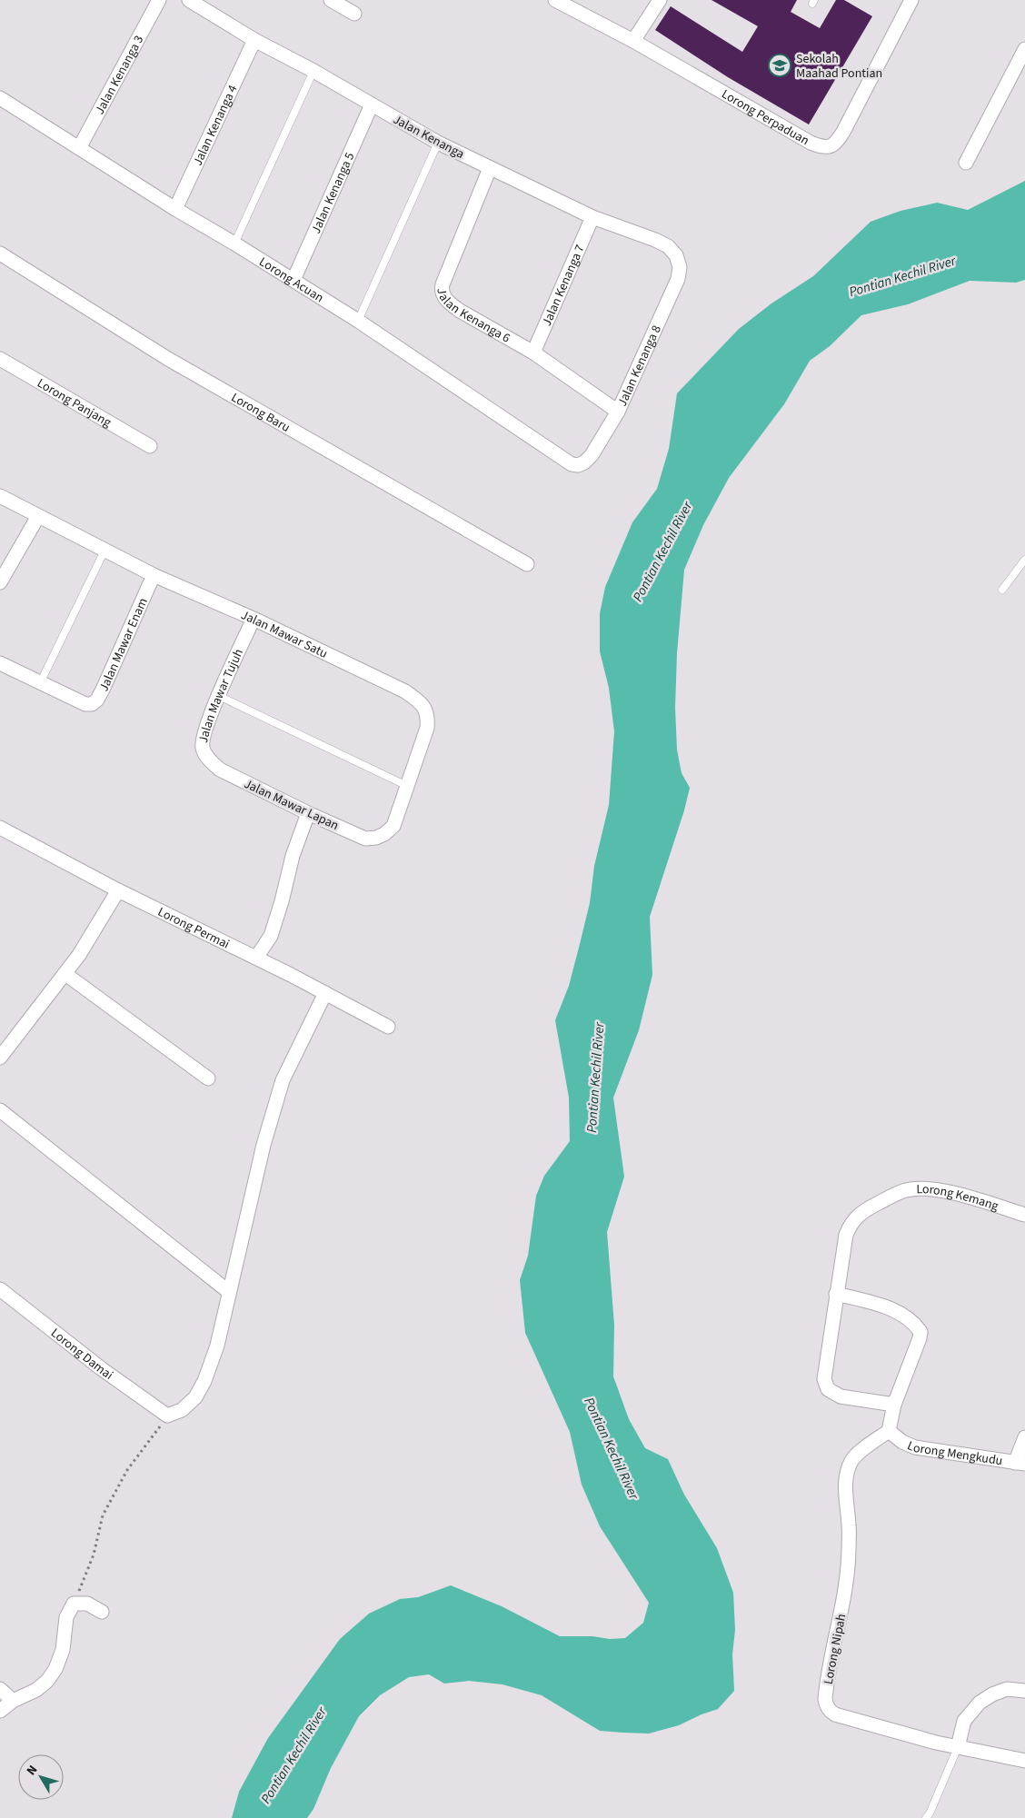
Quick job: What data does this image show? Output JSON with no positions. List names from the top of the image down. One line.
{"streets":{"street":["Jalan Kenanga 3","Lorong Perpaduan","Jalan Kenanga 4","Jalan Kenanga","Jalan Kenanga 5","Lorong Acuan","Jalan Kenanga 7","Jalan Kenanga 6","Jalan Kenanga 8","Lorong Panjang","Lorong Baru","Jalan Mawar Satu","Jalan Mawar Enam","Jalan Mawar Tujuh","Jalan Mawar Lapan","Lorong Permai","Lorong Kemang","Lorong Damai","Lorong Mengkudu","Lorong Nipah"]},"crossings":[["Jalan Kenanga 3","Lorong Acuan"],["Jalan Kenanga 4","Jalan Kenanga"],["Jalan Kenanga 4","Lorong Acuan"],["Jalan Kenanga","Jalan Kenanga 5"],["Jalan Kenanga","Jalan Kenanga 7"],["Jalan Kenanga","Jalan Kenanga 6"],["Jalan Kenanga","Jalan Kenanga 8"],["Jalan Kenanga 5","Lorong Acuan"],["Lorong Acuan","Jalan Kenanga 8"],["Jalan Kenanga 7","Jalan Kenanga 6"],["Jalan Kenanga 6","Jalan Kenanga 8"],["Jalan Mawar Satu","Jalan Mawar Enam"],["Jalan Mawar Satu","Jalan Mawar Tujuh"],["Jalan Mawar Satu","Jalan Mawar Lapan"],["Jalan Mawar Tujuh","Jalan Mawar Lapan"],["Lorong Mengkudu","Lorong Nipah"]],"water":["Pontian Kechil River"],"places":{"school or university":["Sekolah Maahad Pontian"]},"north":"top left"}
